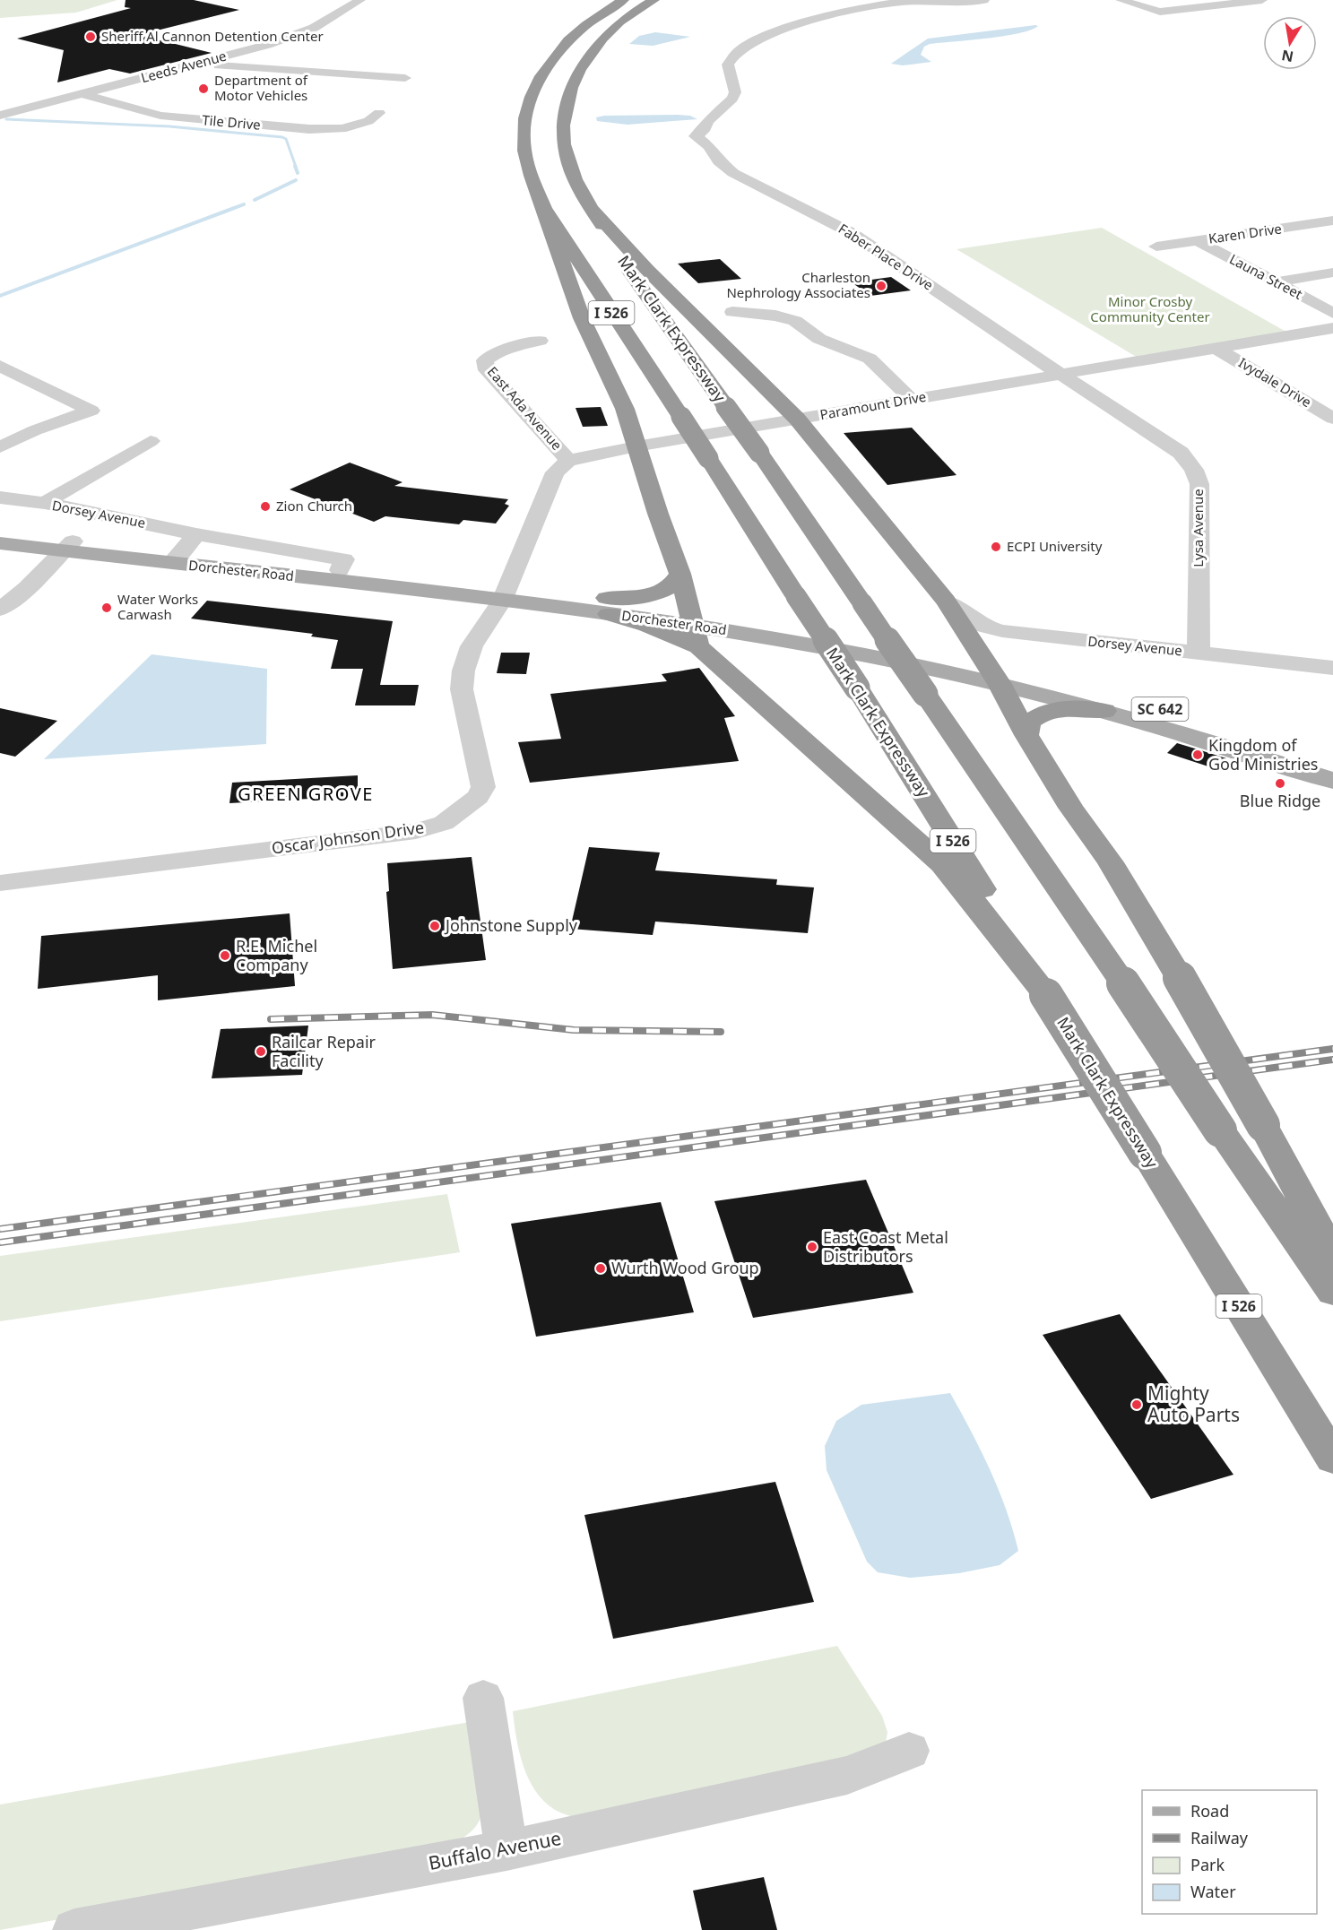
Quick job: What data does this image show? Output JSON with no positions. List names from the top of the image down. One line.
{"streets":{"highway":["I 526","Mark Clark Expressway"],"main road":["Dorchester Road","SC 642"],"street":["Leeds Avenue","Tile Drive","Karen Drive","Faber Place Drive","Launa Street","Ivydale Drive","Paramount Drive","East Ada Avenue","Dorsey Avenue","Lysa Avenue","Oscar Johnson Drive","Buffalo Avenue"]},"crossings":[["Leeds Avenue","Tile Drive"],["Karen Drive","Launa Street"],["Faber Place Drive","Paramount Drive"],["Faber Place Drive","Lysa Avenue"],["Ivydale Drive","Paramount Drive"],["Paramount Drive","East Ada Avenue"],["Paramount Drive","Lysa Avenue"],["Dorsey Avenue","Lysa Avenue"],["Dorsey Avenue","Dorchester Road"],["Dorchester Road","Oscar Johnson Drive"]],"districts":["GREEN GROVE"],"parks":["Minor Crosby Community Center"],"places":["Sheriff Al Cannon Detention Center","Department of Motor Vehicles","Charleston Nephrology Associates","Zion Church","ECPI University","Water Works Carwash","Kingdom of God Ministries","Blue Ridge","Johnstone Supply","R.E. Michel Company","Railcar Repair Facility","East Coast Metal Distributors","Wurth Wood Group","Mighty Auto Parts"],"legend":["Road","Railway","Park","Water"],"north":"bottom"}
